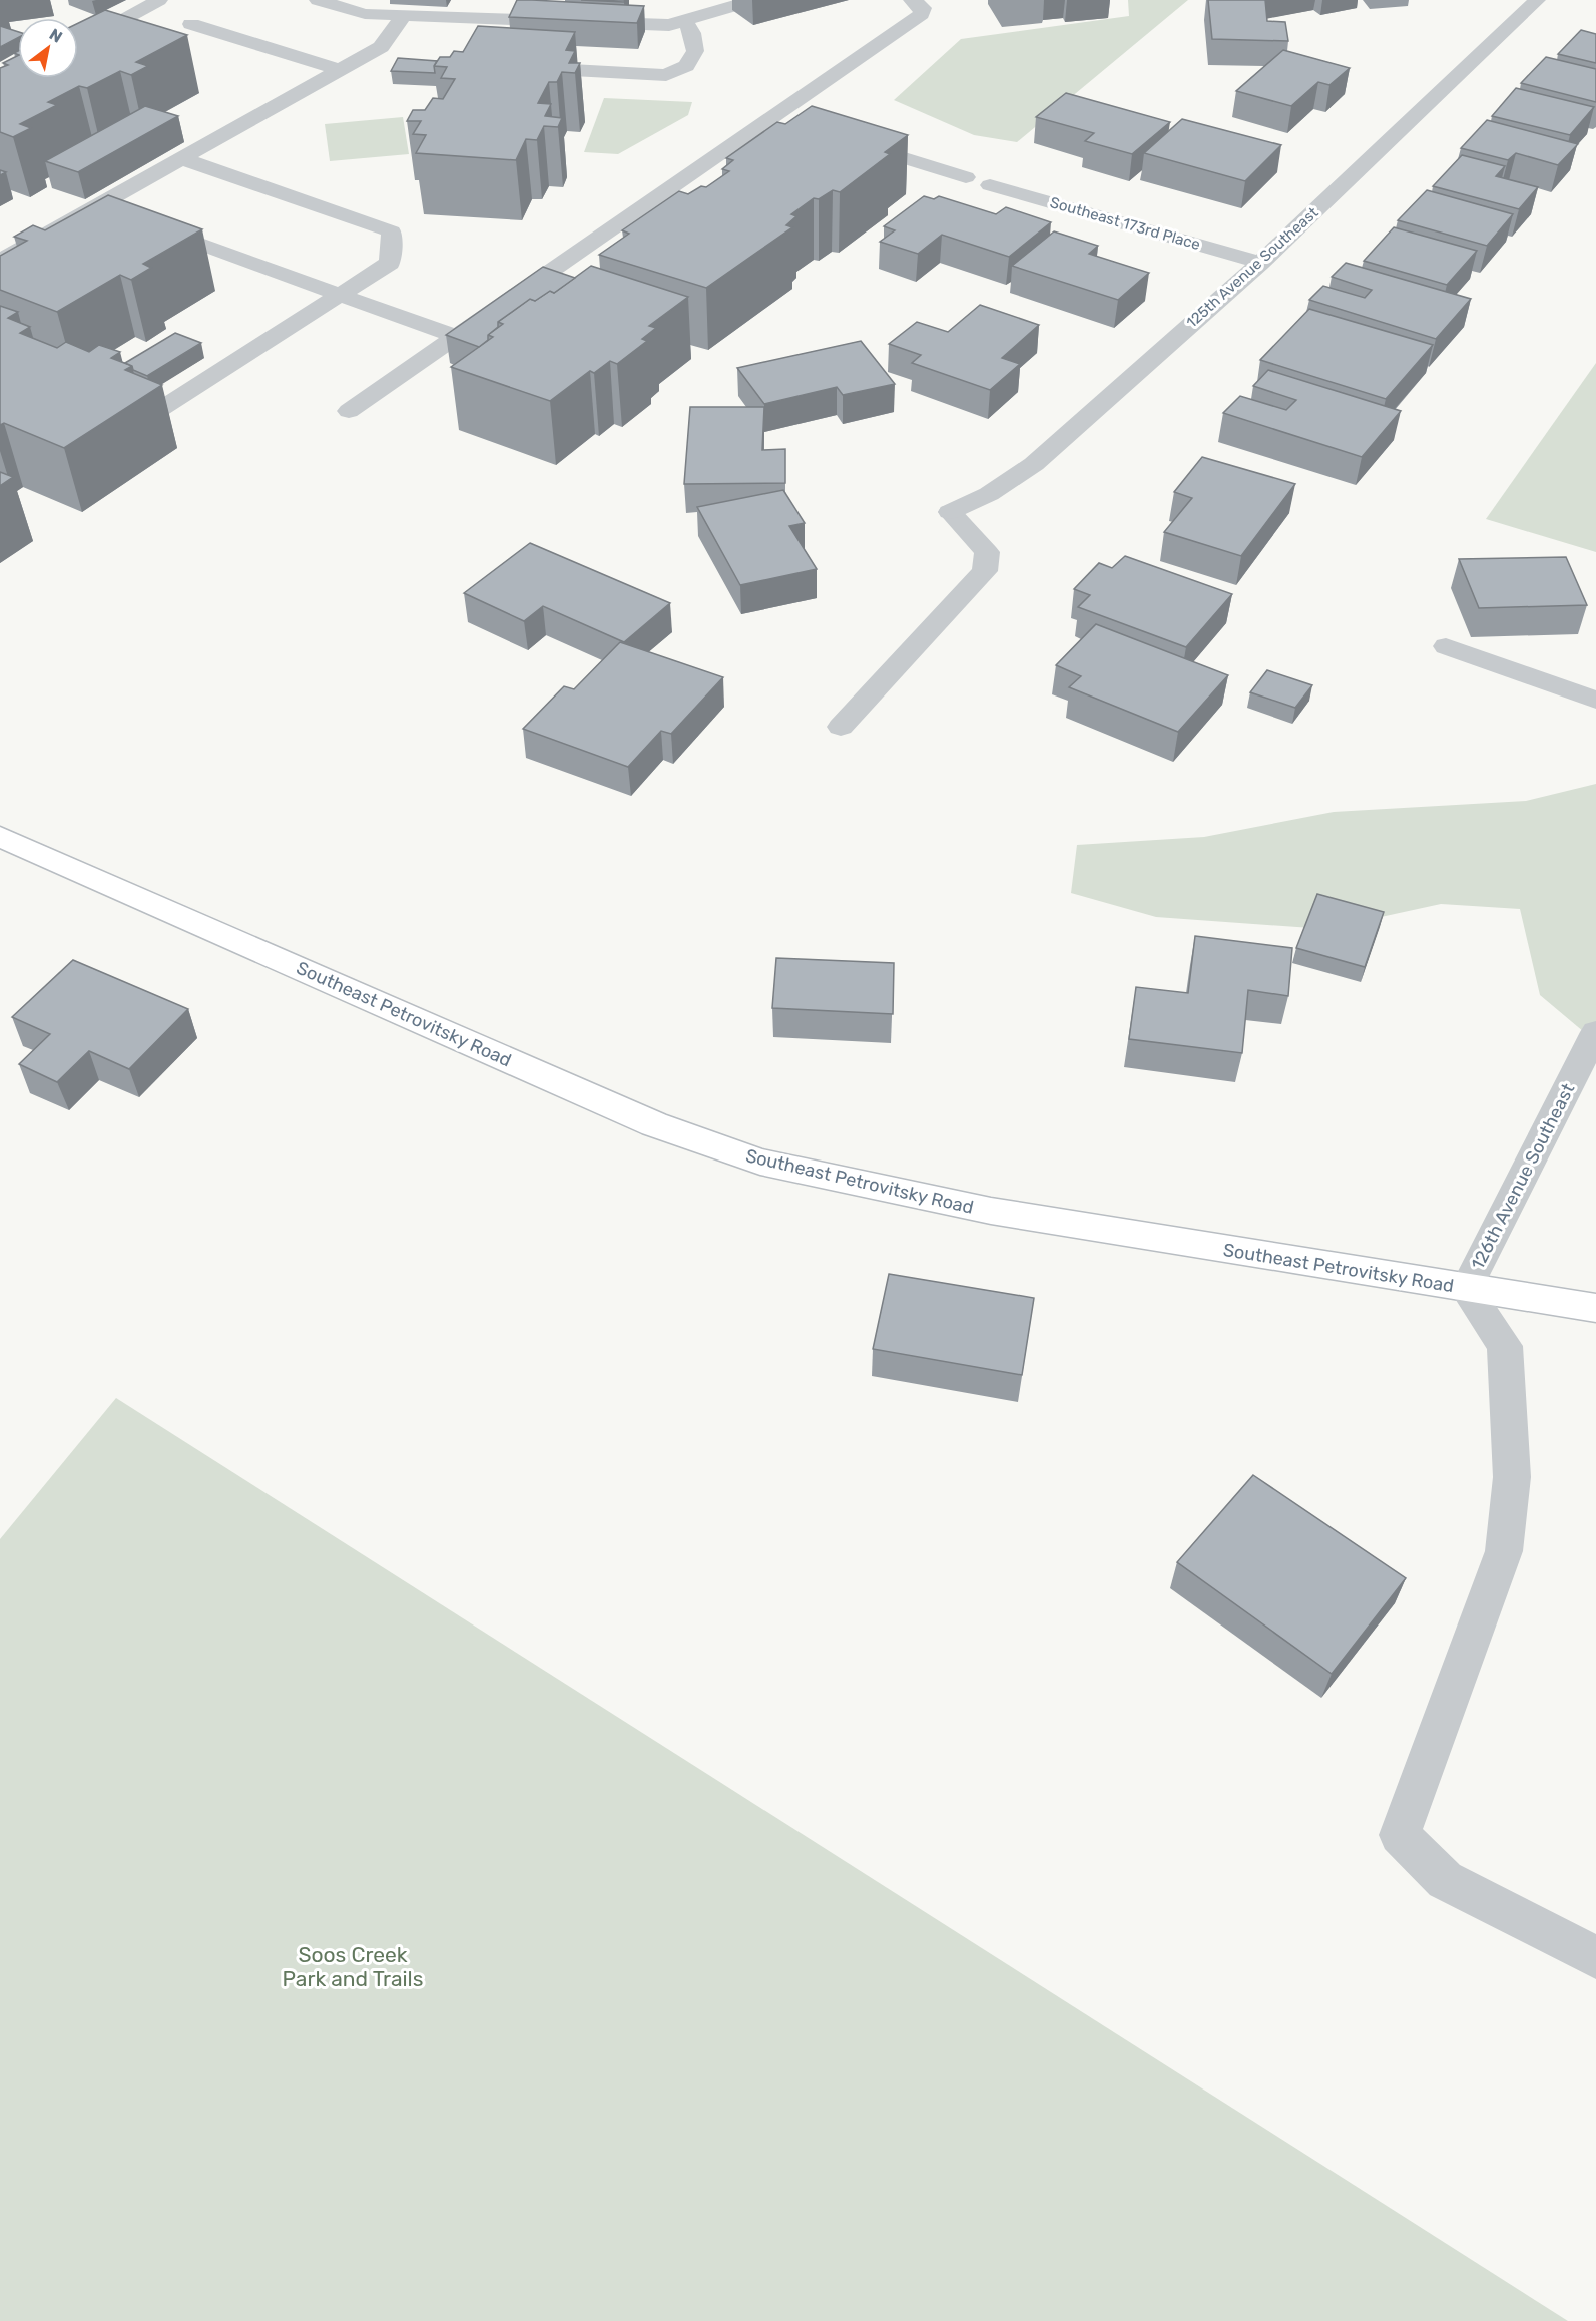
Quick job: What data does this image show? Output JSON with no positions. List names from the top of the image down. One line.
{"streets":{"main road":["Southeast Petrovitsky Road"],"street":["Southeast 173rd Place","125th Avenue Southeast","126th Avenue Southeast"]},"crossings":[["Southeast 173rd Place","125th Avenue Southeast"],["Southeast Petrovitsky Road","126th Avenue Southeast"]],"parks":["Soos Creek Park and Trails"],"north":"top right"}
